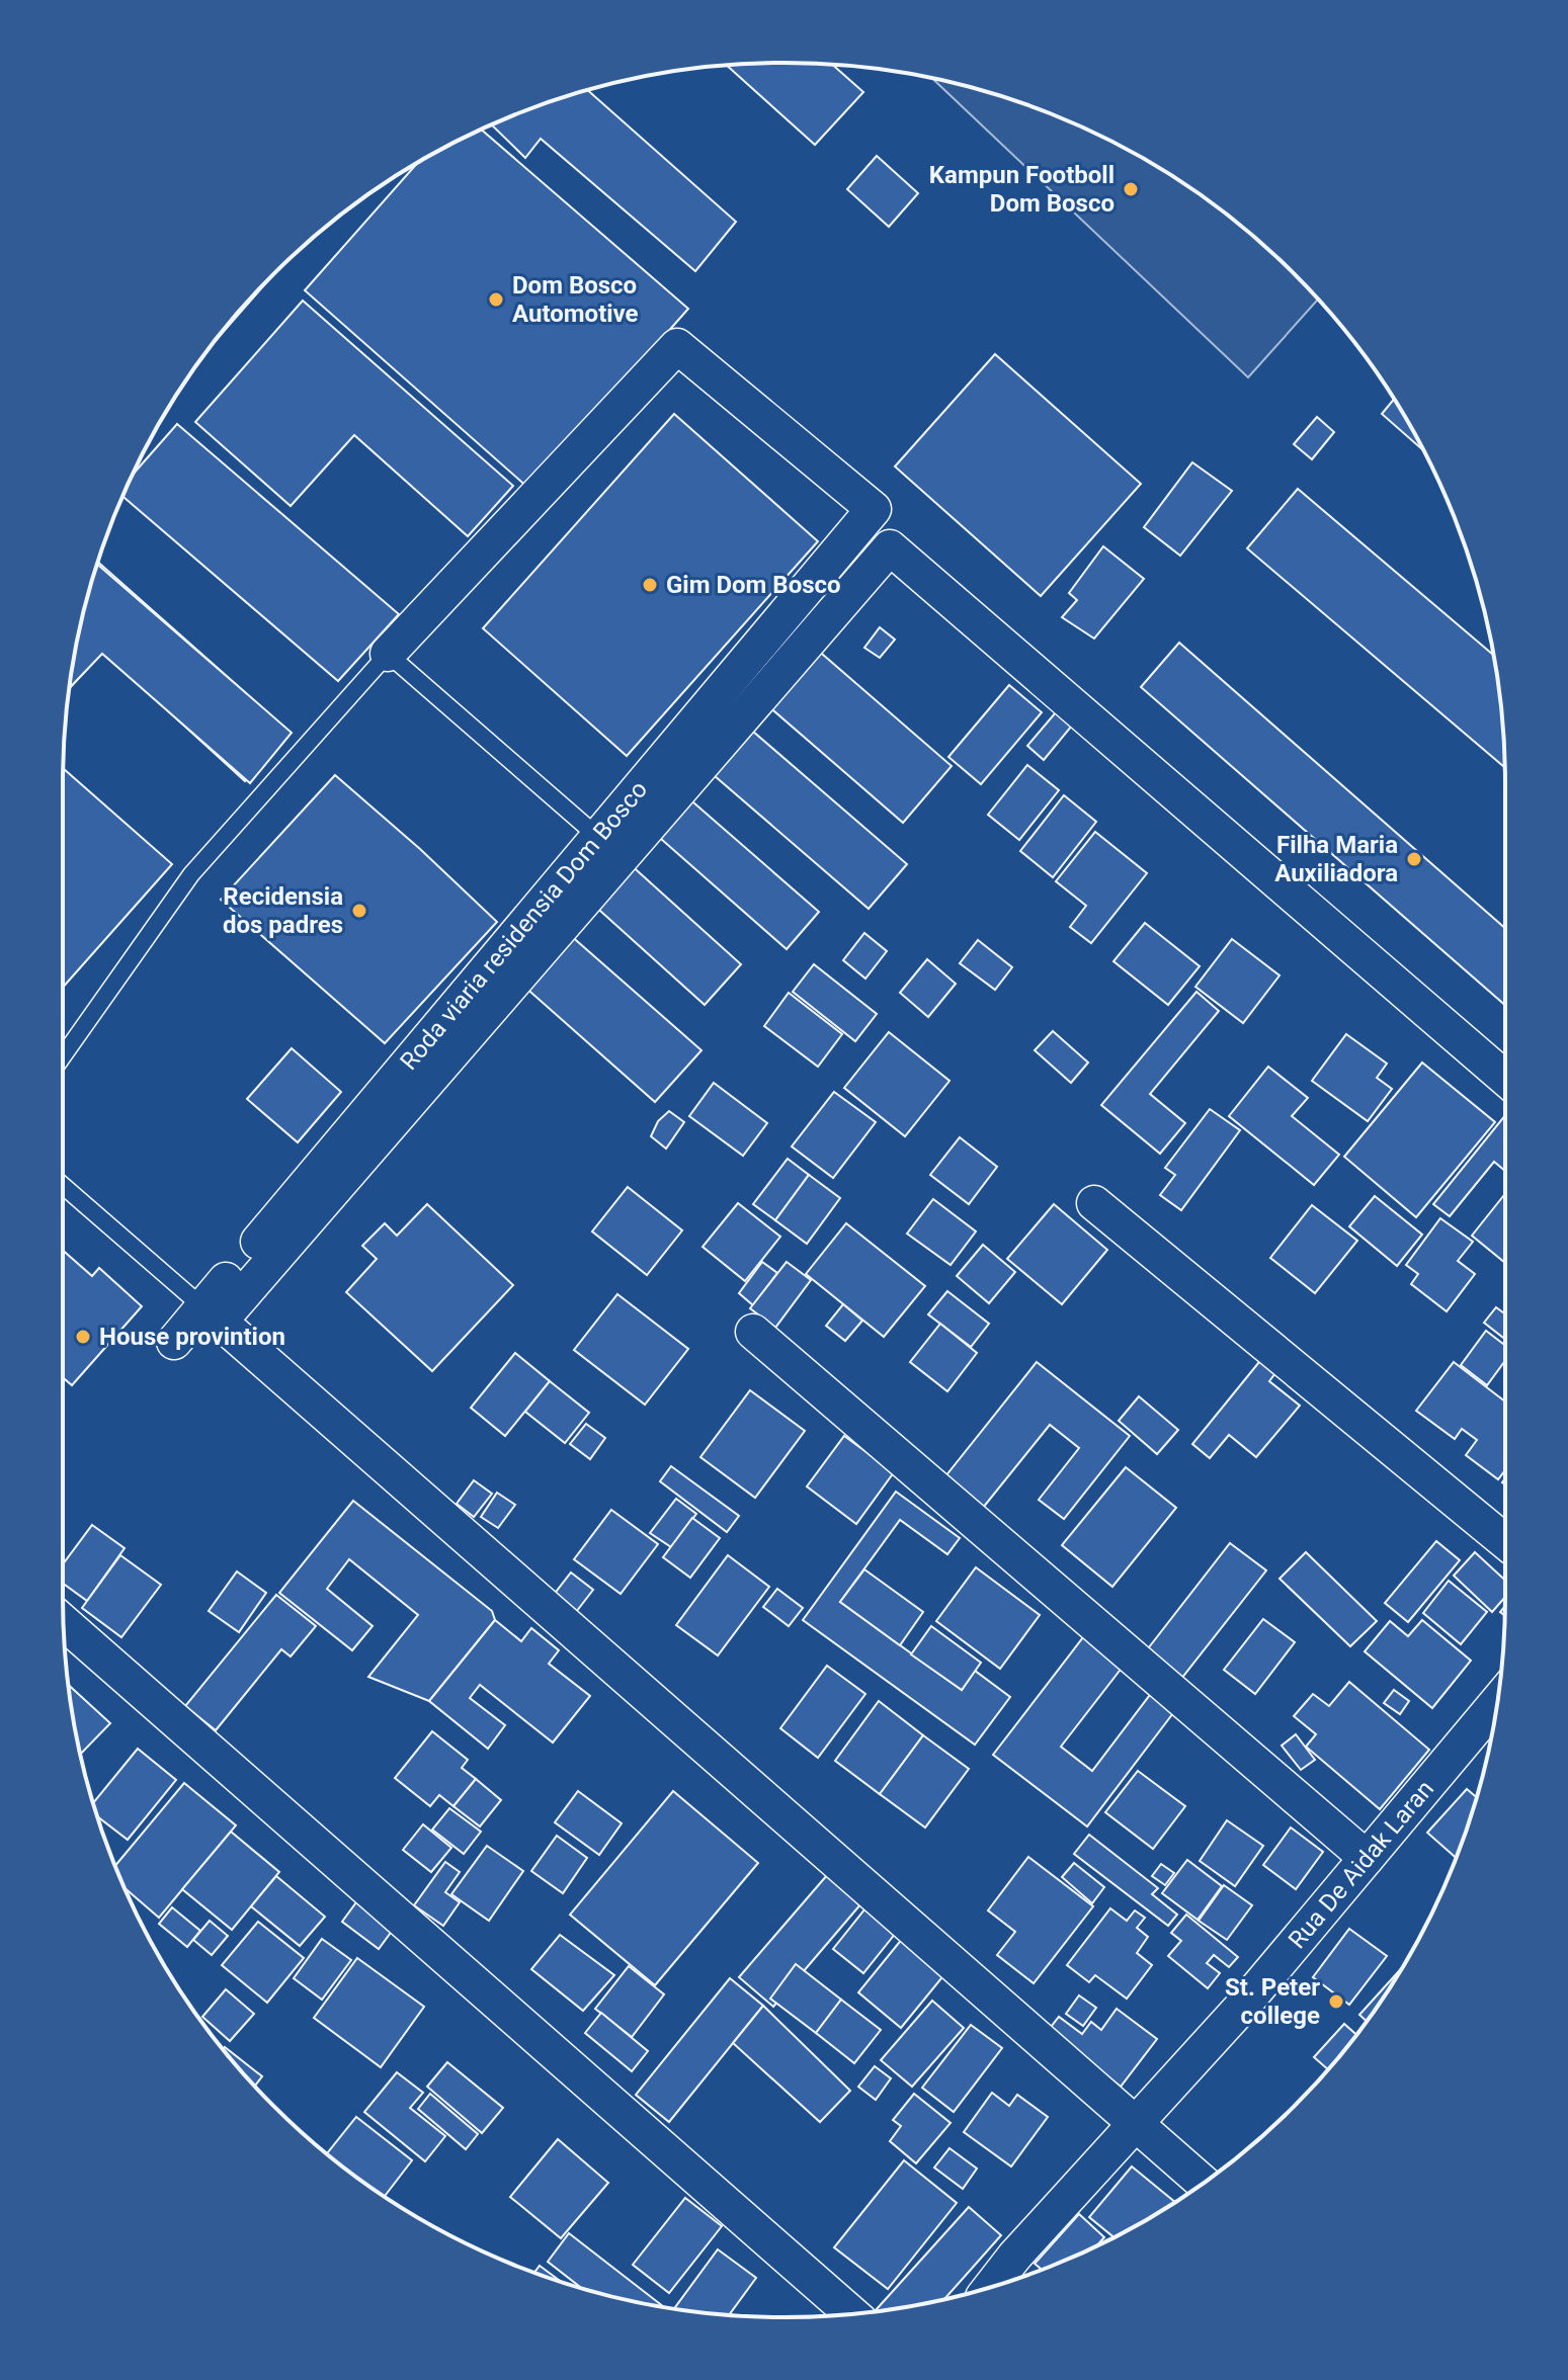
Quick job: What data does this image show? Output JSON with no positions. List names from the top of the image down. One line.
{"streets":{"street":["Roda viaria residensia Dom Bosco","Rua De Aidak Laran"]},"places":["Kampun Footboll Dom Bosco","Dom Bosco Automotive","Gim Dom Bosco","Filha Maria Auxiliadora","Recidensia dos padres","House provintion","St. Peter college"]}
